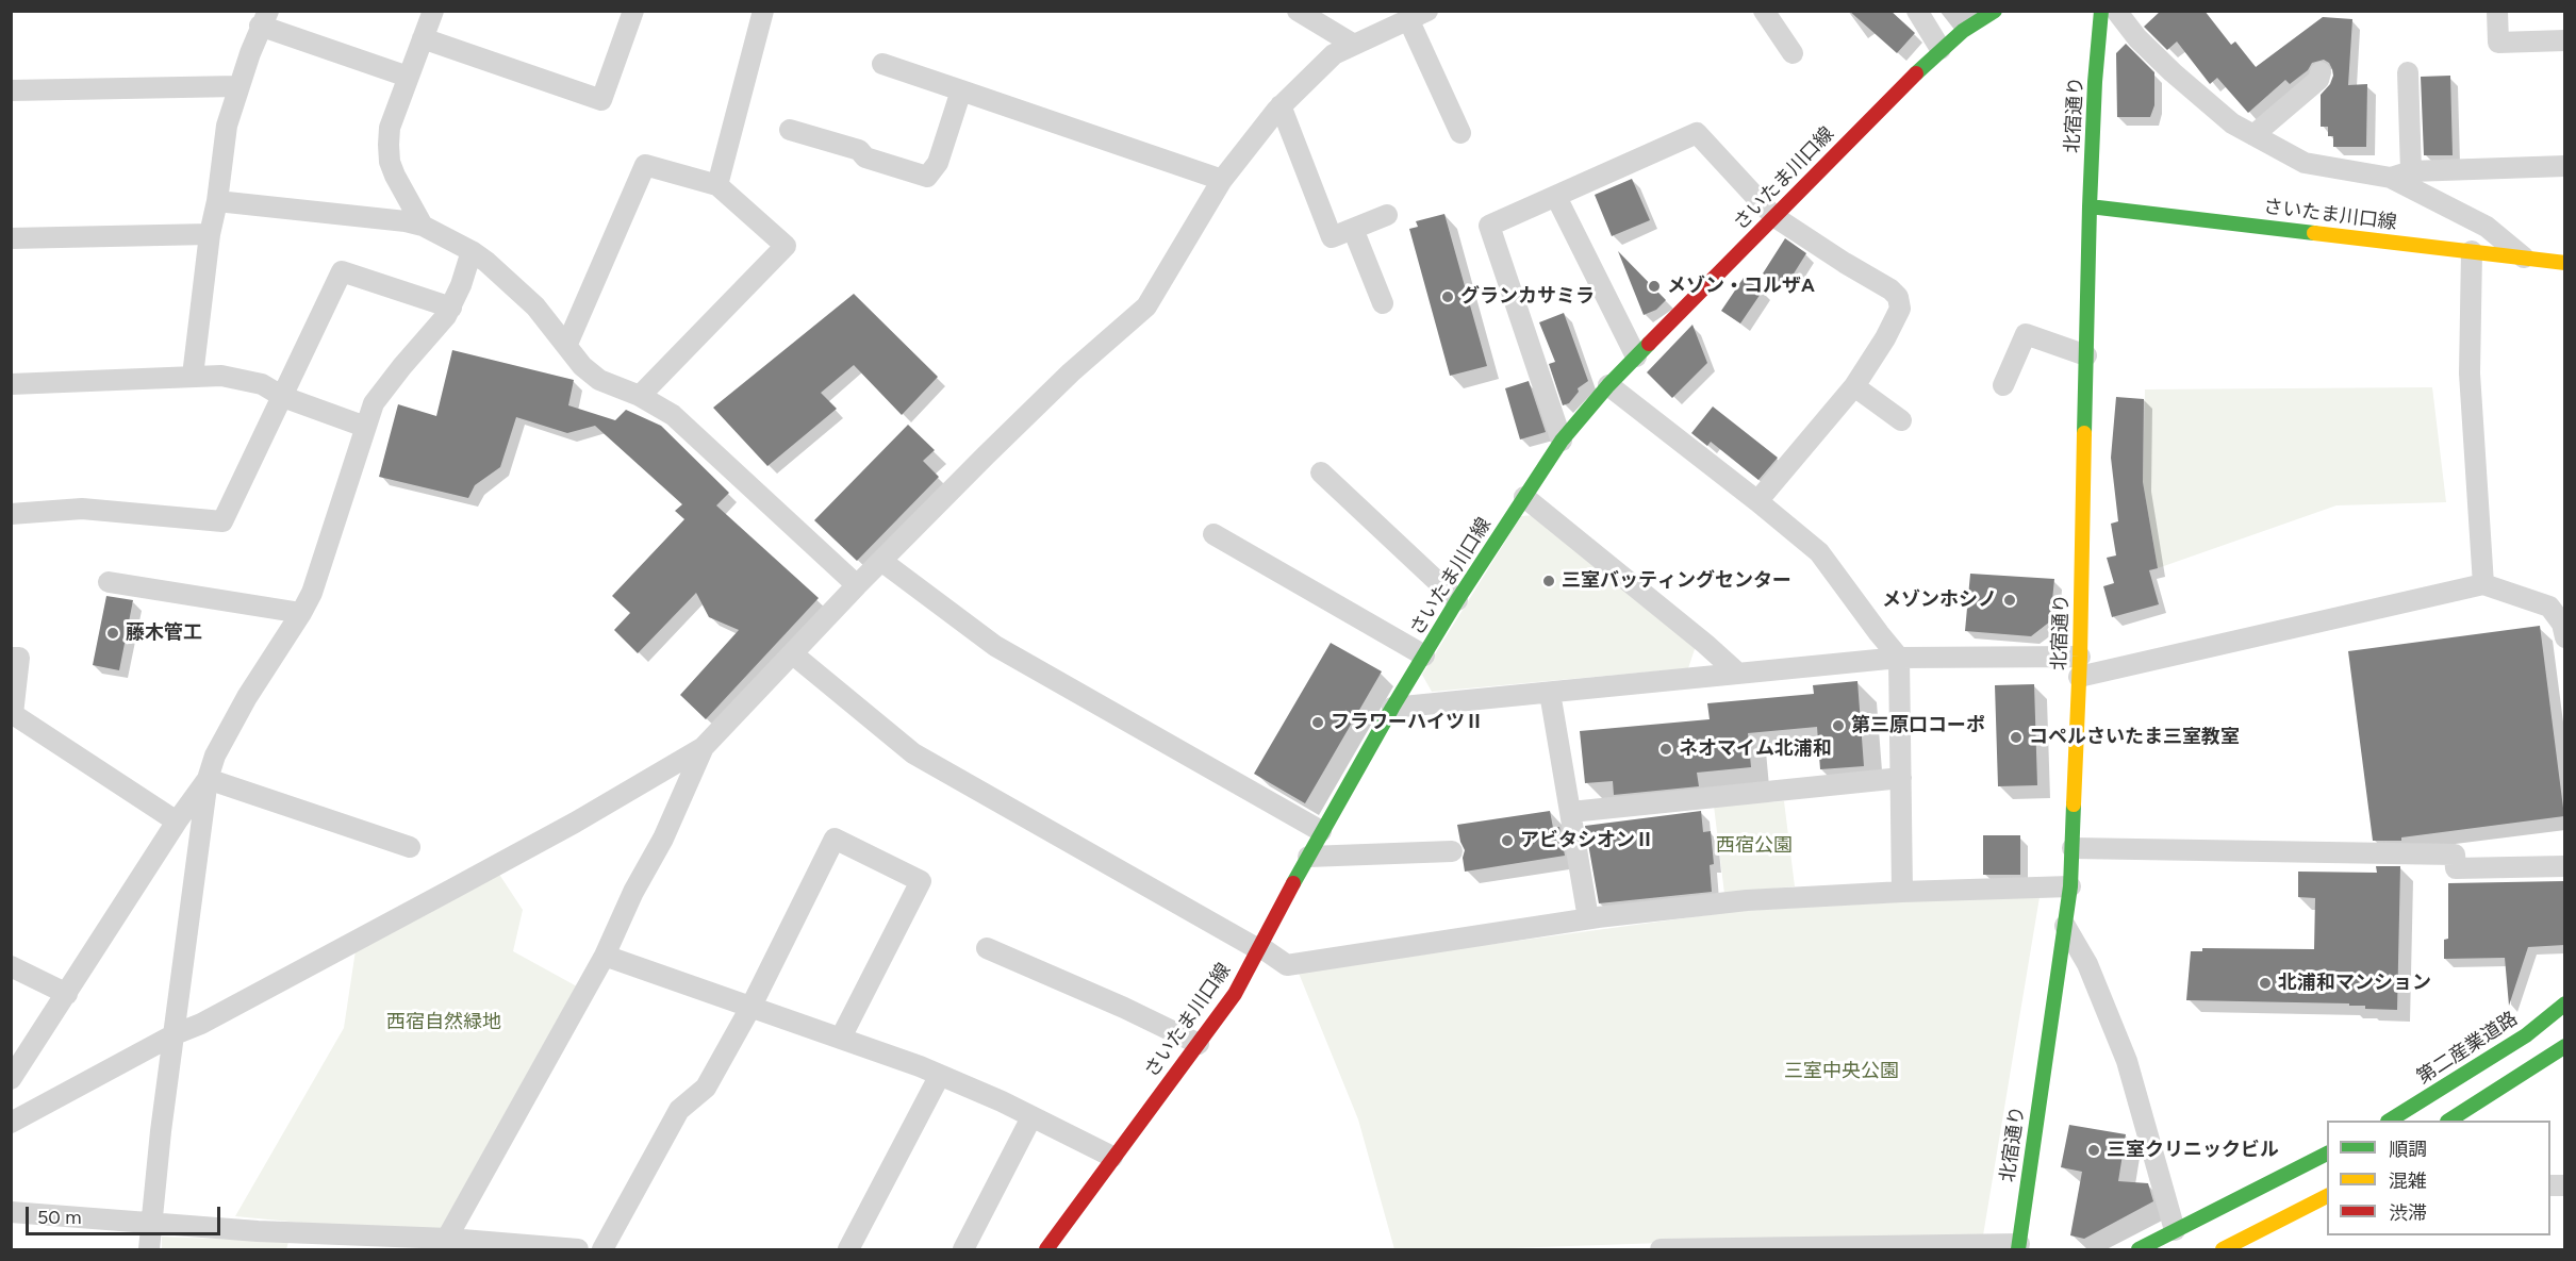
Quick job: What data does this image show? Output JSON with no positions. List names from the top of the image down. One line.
{"streets":{"main road":["北宿通り","さいたま川口線","第二産業道路"]},"crossings":[["北宿通り","さいたま川口線"]],"parks":["西宿公園","西宿自然緑地","三室中央公園"],"places":["メゾン・コルザA","グランカサミラ","三室バッティングセンター","メゾンホシノ","藤木管工","フラワーハイツⅡ","第三原口コーポ","コペルさいたま三室教室","ネオマイム北浦和","アビタシオンⅡ","北浦和マンション","三室クリニックビル"],"legend":["順調","混雑","渋滞"],"scale_bar":"50 m"}
